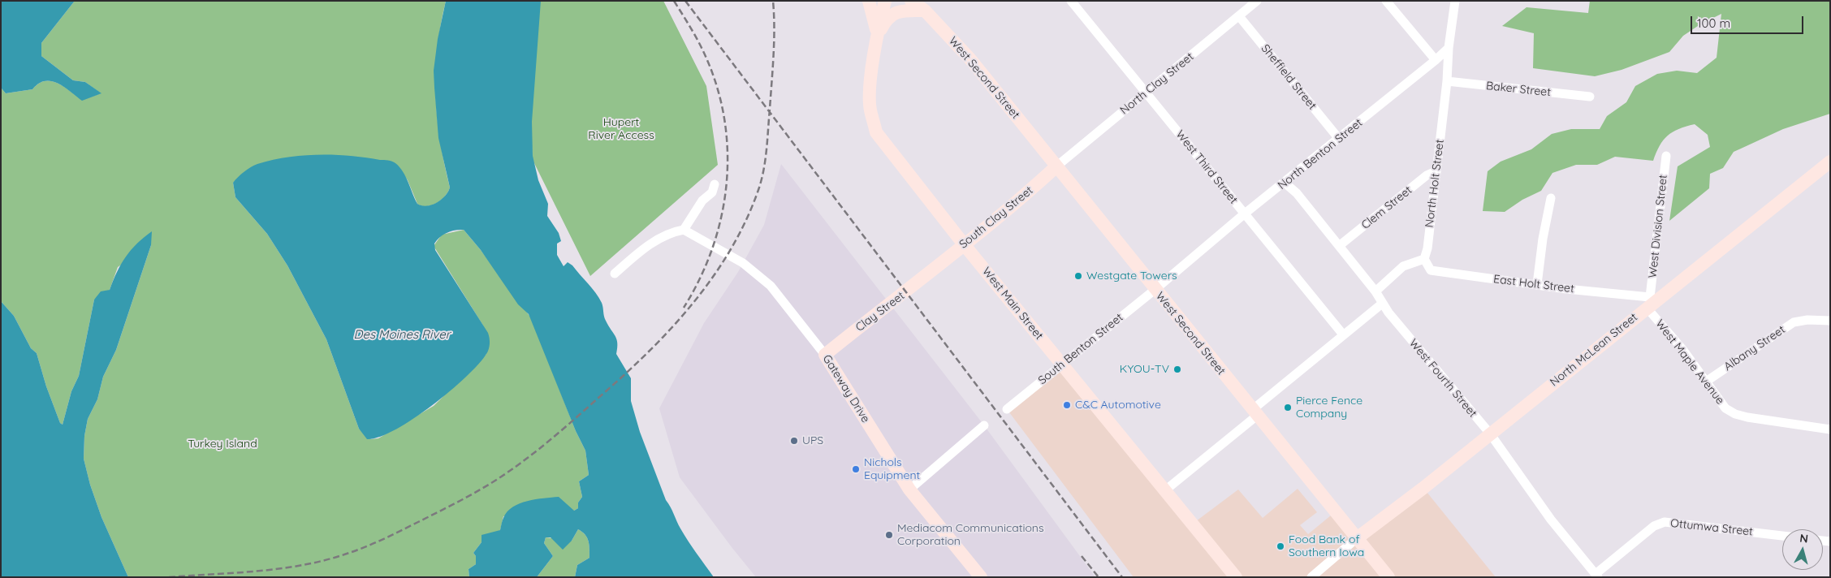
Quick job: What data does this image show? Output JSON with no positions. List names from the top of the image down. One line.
{"streets":{"main road":["West Second Street","South Clay Street","West Main Street","Clay Street","North McLean Street","Gateway Drive"],"street":["Sheffield Street","North Clay Street","Baker Street","North Benton Street","West Third Street","North Holt Street","Clem Street","West Division Street","East Holt Street","Albany Street","South Benton Street","West Maple Avenue","West Fourth Street","Ottumwa Street"]},"crossings":[["Sheffield Street","North Clay Street"],["Sheffield Street","North Benton Street"],["West Second Street","North Clay Street"],["West Second Street","North Benton Street"],["West Second Street","South Clay Street"],["West Second Street","South Benton Street"],["West Second Street","North McLean Street"],["North Clay Street","West Third Street"],["North Clay Street","South Clay Street"],["Baker Street","North Holt Street"],["North Benton Street","West Third Street"],["North Benton Street","North Holt Street"],["North Benton Street","South Benton Street"],["North Benton Street","West Fourth Street"],["North Holt Street","Clem Street"],["North Holt Street","East Holt Street"],["Clem Street","West Fourth Street"],["South Clay Street","West Main Street"],["South Clay Street","Clay Street"],["West Division Street","East Holt Street"],["West Division Street","North McLean Street"],["West Division Street","West Maple Avenue"],["East Holt Street","North McLean Street"],["East Holt Street","West Maple Avenue"],["West Main Street","South Benton Street"],["Clay Street","Gateway Drive"],["Albany Street","West Maple Avenue"],["North McLean Street","West Maple Avenue"],["North McLean Street","West Fourth Street"],["West Fourth Street","Ottumwa Street"]],"water":["Des Moines River"],"parks":["Hupert River Access","Turkey Island"],"places":["Westgate Towers","KYOU-TV","C&C Automotive","Pierce Fence Company","UPS","Nichols Equipment","Mediacom Communications Corporation","Food Bank of Southern Iowa"],"scale_bar":"100 m","north":"top"}
